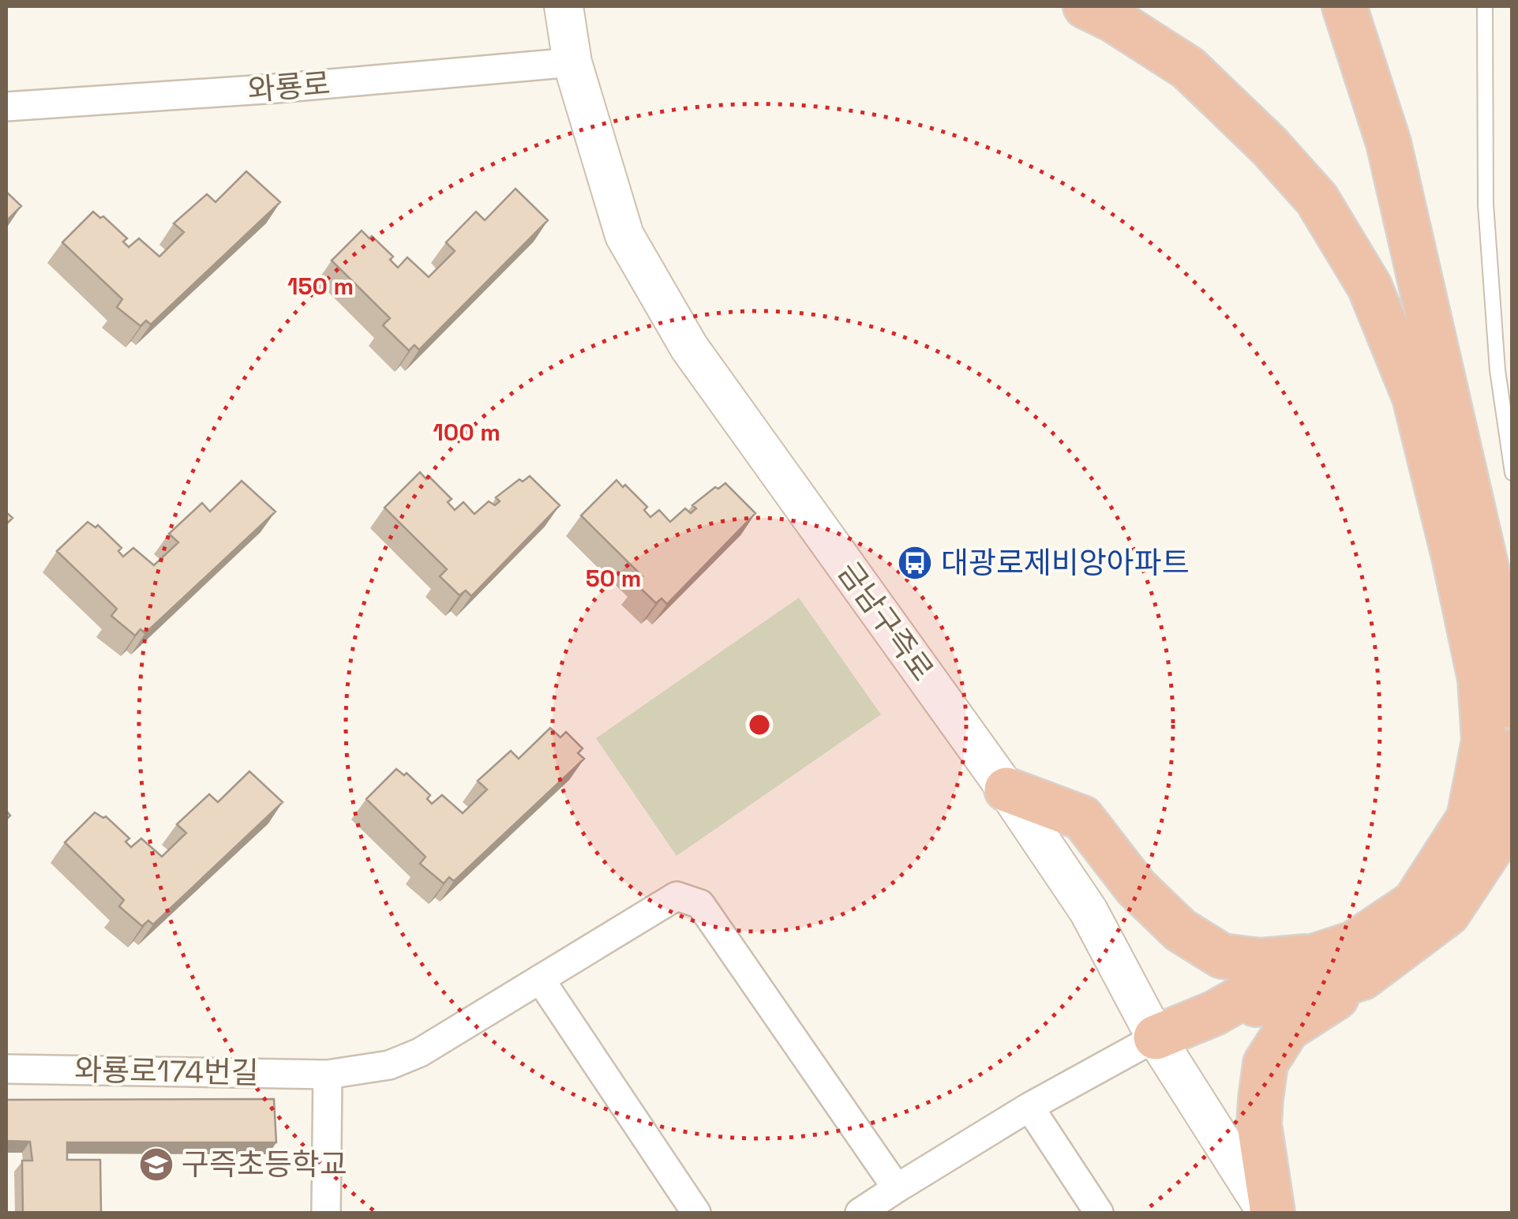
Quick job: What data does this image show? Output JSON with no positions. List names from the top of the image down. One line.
{"streets":{"main road":["금남구즉로"],"street":["와룡로","와룡로174번길"]},"crossings":[["와룡로","금남구즉로"]],"places":{"bus stop":["대광로제비앙아파트"],"school or university":["구즉초등학교"]},"rings":["150 m","100 m","50 m"]}
